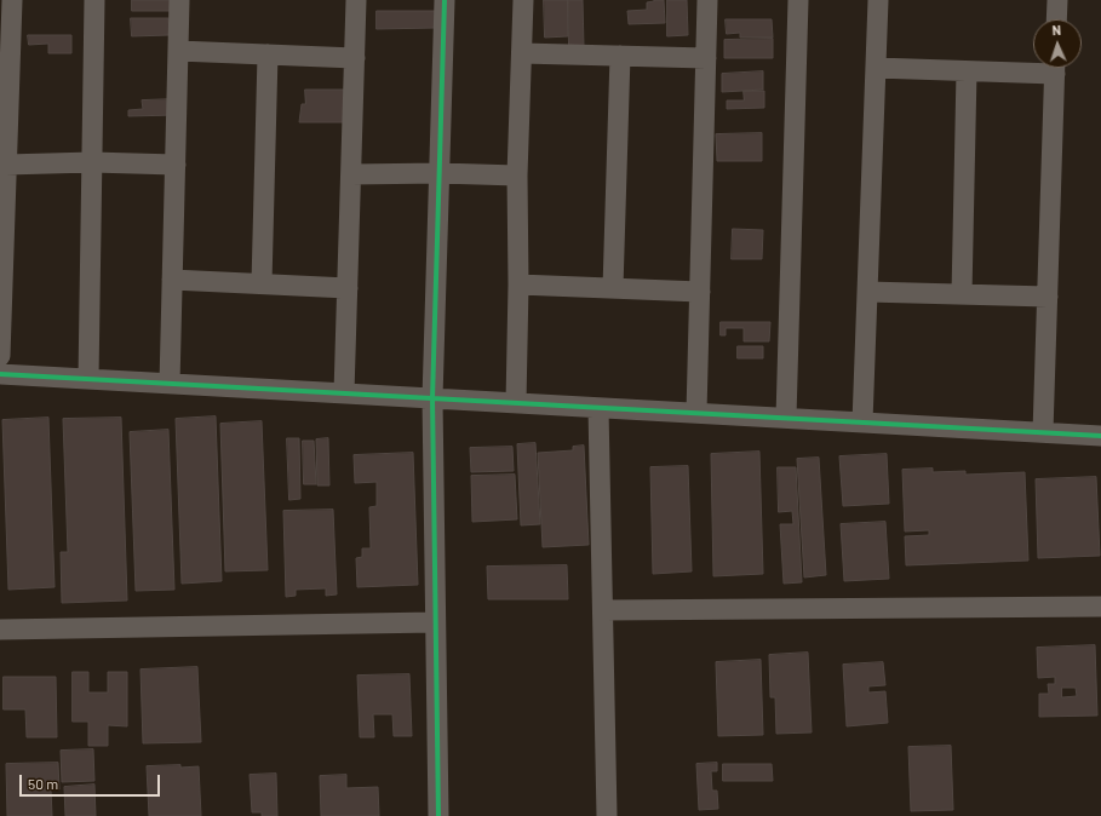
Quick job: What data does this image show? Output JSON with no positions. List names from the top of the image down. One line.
{"scale_bar":"50 m","north":"top"}
